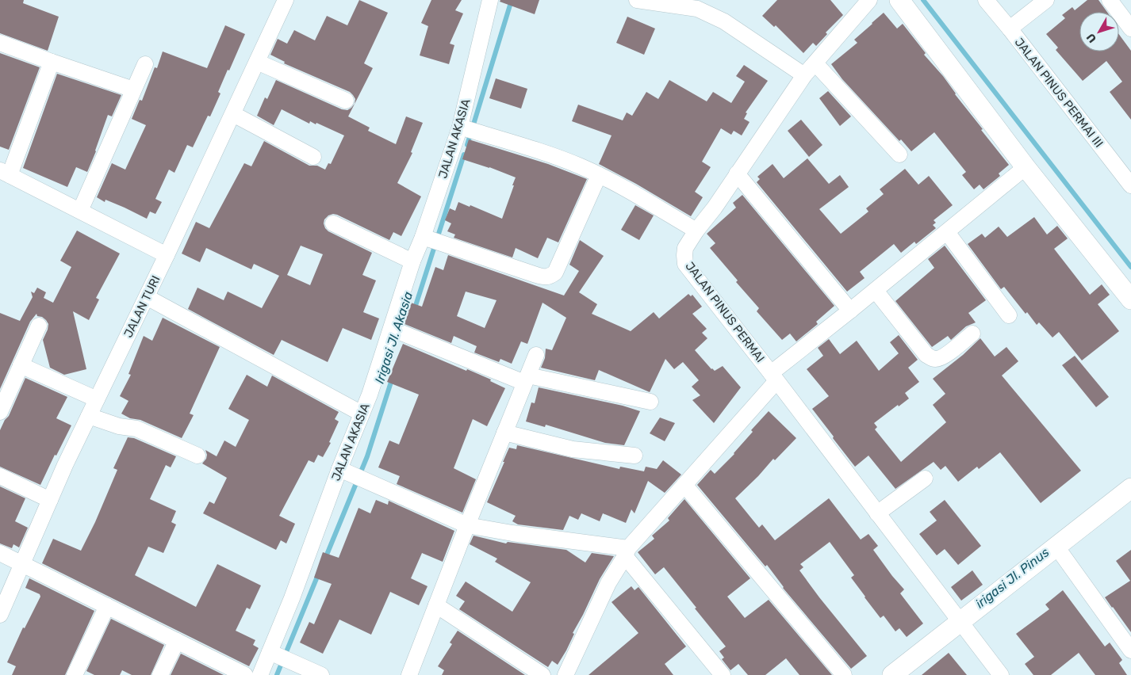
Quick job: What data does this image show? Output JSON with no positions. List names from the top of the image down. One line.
{"streets":{"street":["JALAN PINUS PERMAI III","JALAN AKASIA","JALAN TURI","JALAN PINUS PERMAI"]},"water":["Irigasi Jl. Akasia","irigasi Jl. Pinus"],"north":"bottom left"}
